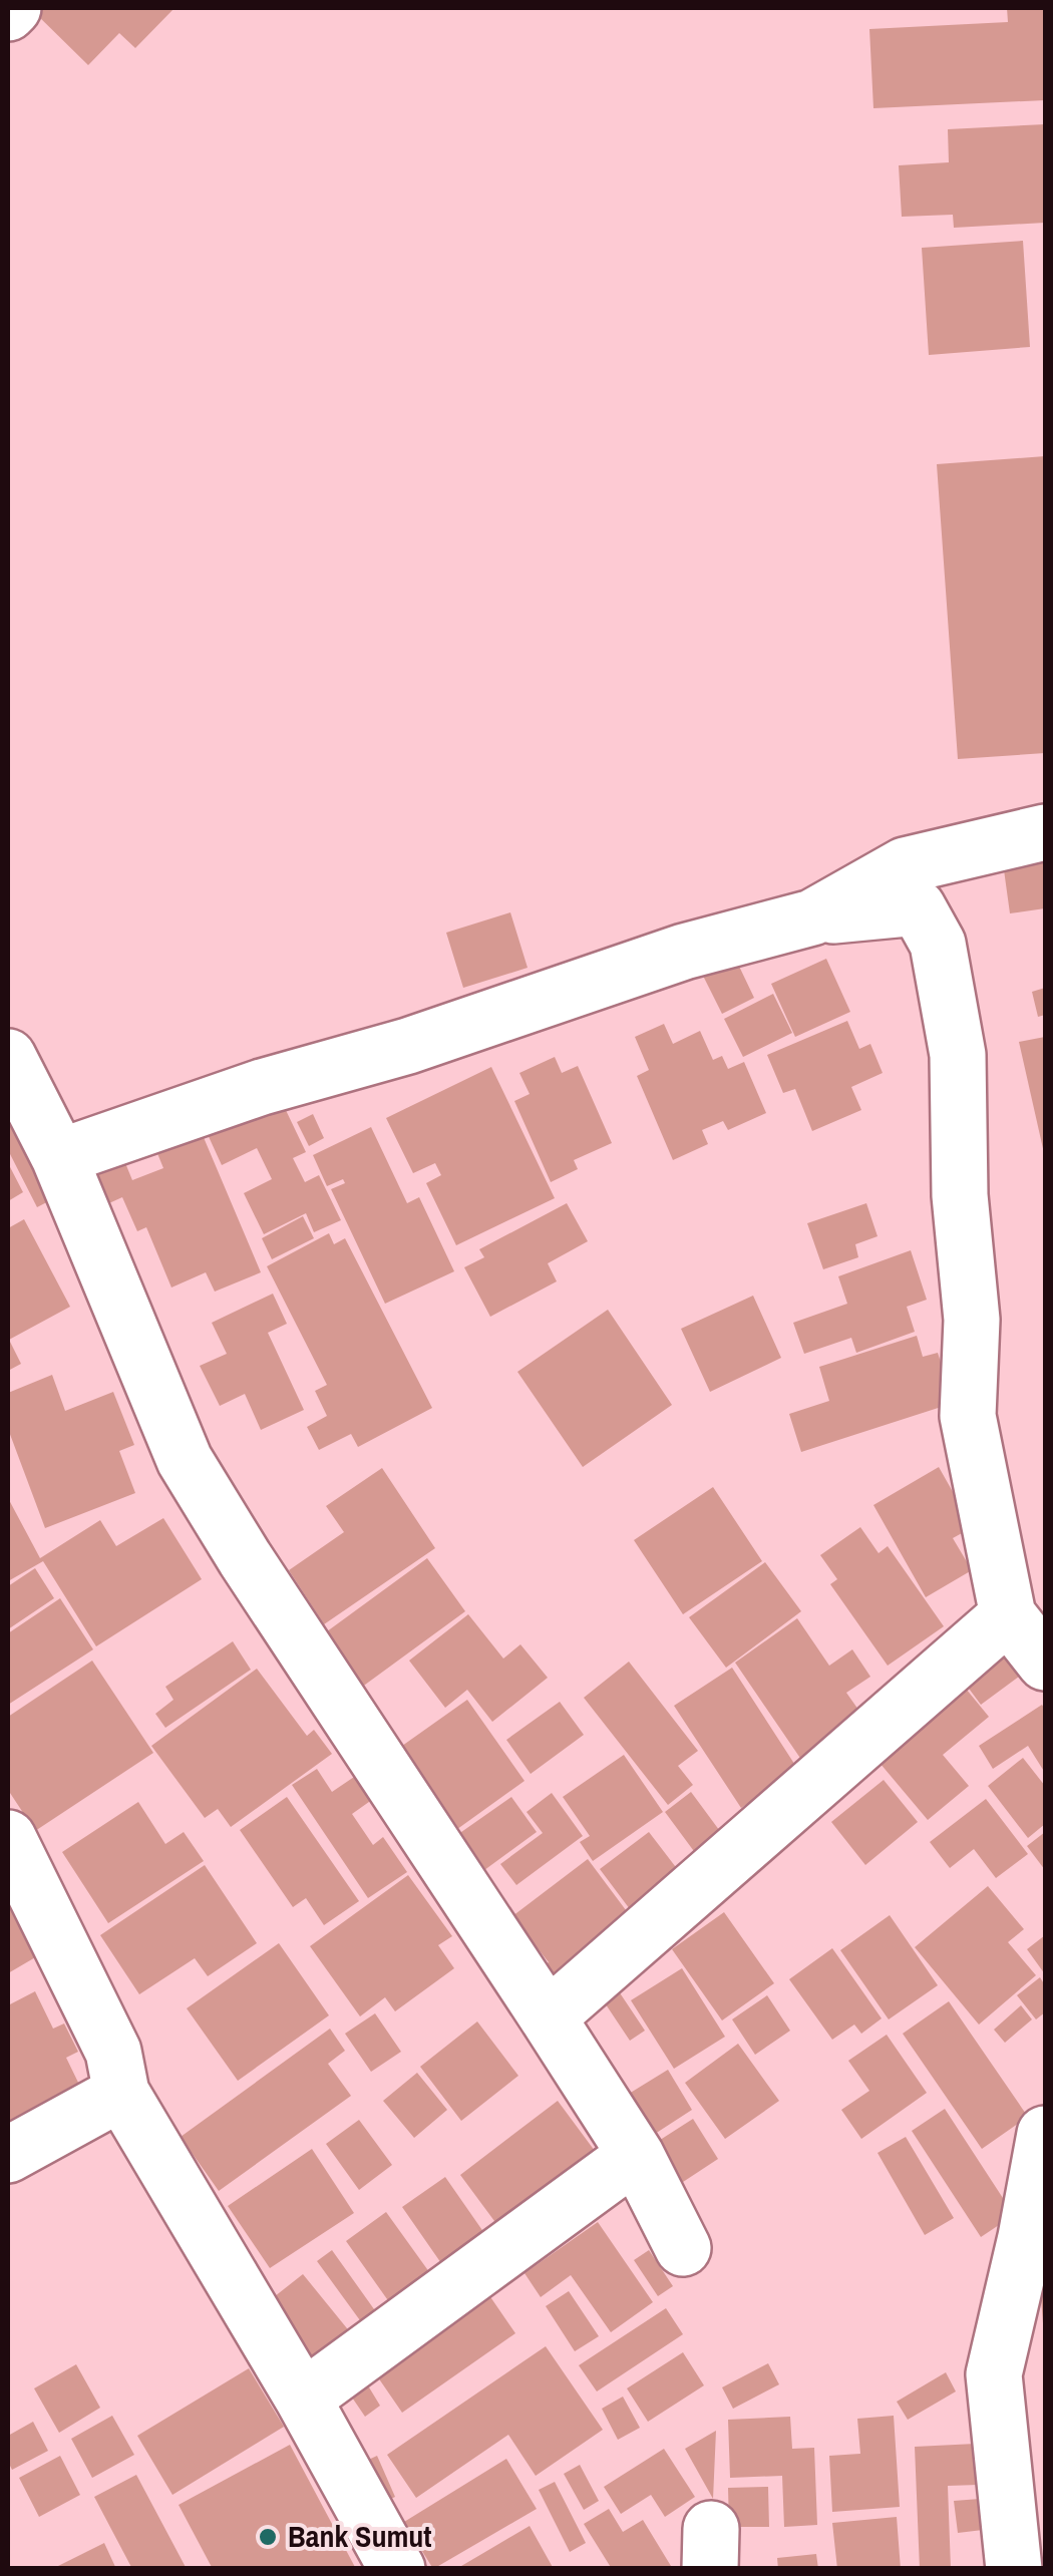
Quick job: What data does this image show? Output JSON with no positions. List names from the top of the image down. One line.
{"places":["Bank Sumut"]}
